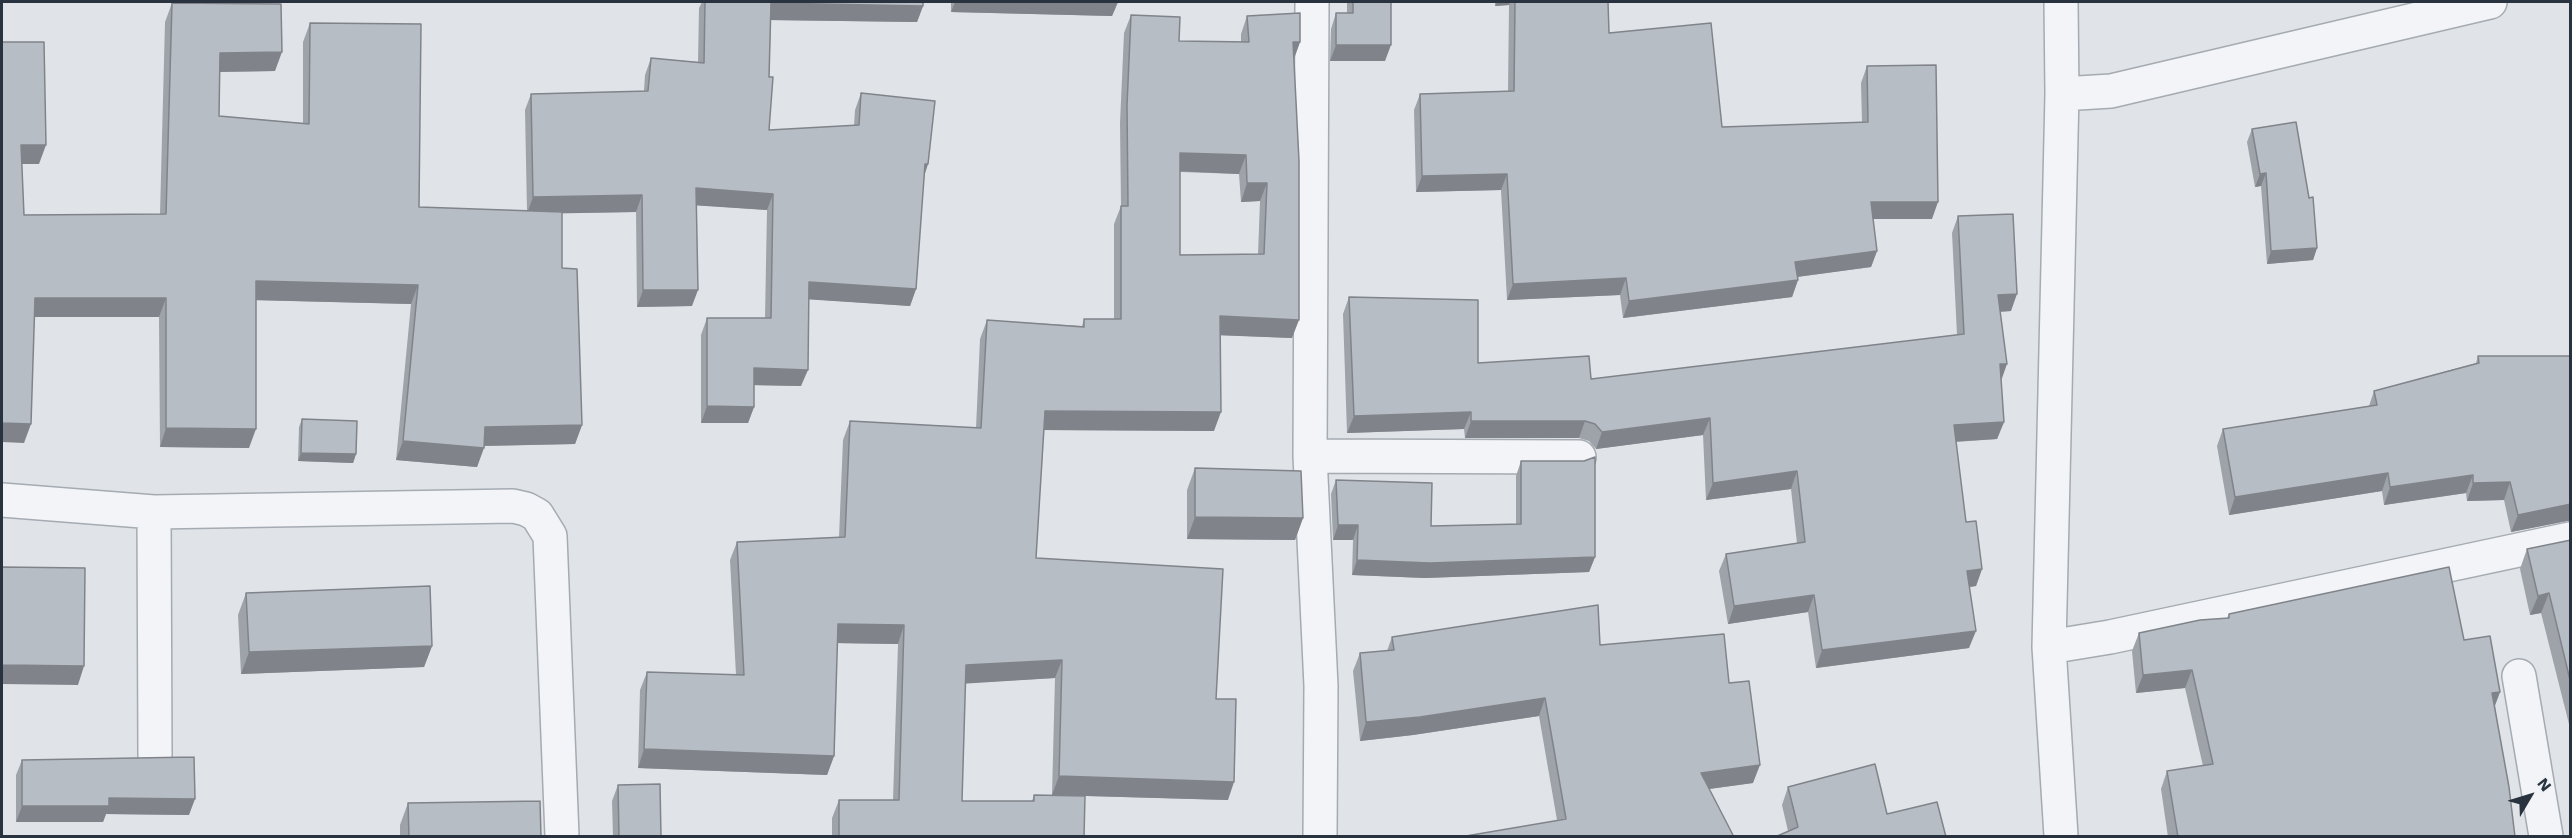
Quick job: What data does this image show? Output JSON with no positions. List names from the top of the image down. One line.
{"north":"top right"}
